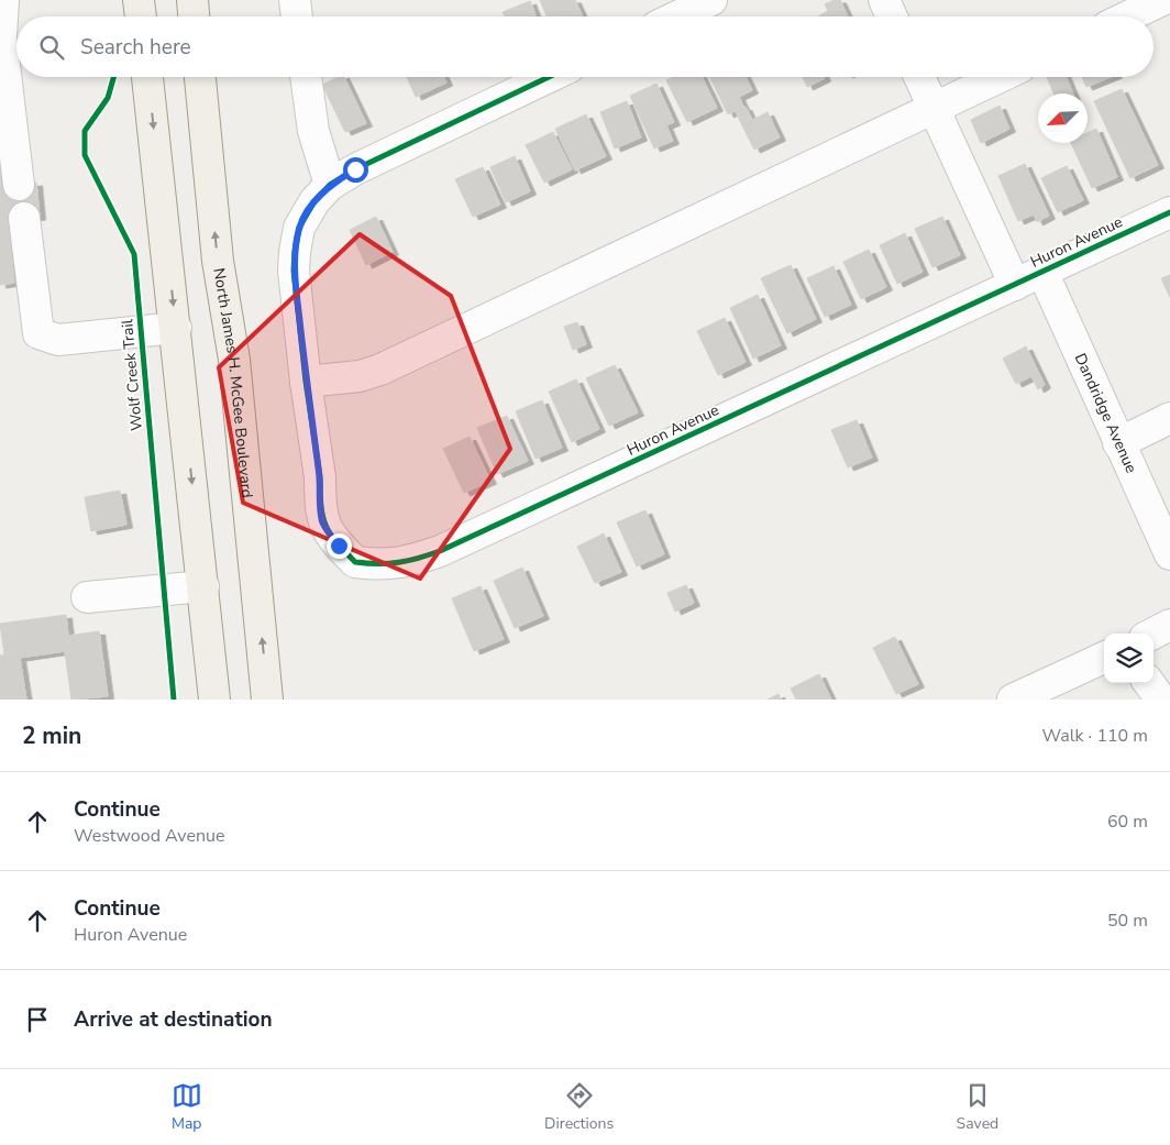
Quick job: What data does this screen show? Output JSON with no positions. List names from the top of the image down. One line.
{"streets":{"main road":["North James H. McGee Boulevard"],"street":["Huron Avenue","Dandridge Avenue"],"cycle path":["Wolf Creek Trail"]},"crossings":[["Huron Avenue","Dandridge Avenue"]],"north":"bottom left","page":{"search":"Search here","heading":["2 min","Walk · 110 m"],"list":[["Continue","Westwood Avenue","60 m"],["Continue","Huron Avenue","50 m"],"Arrive at destination"],"nav":["Map","Directions","Saved"]}}
